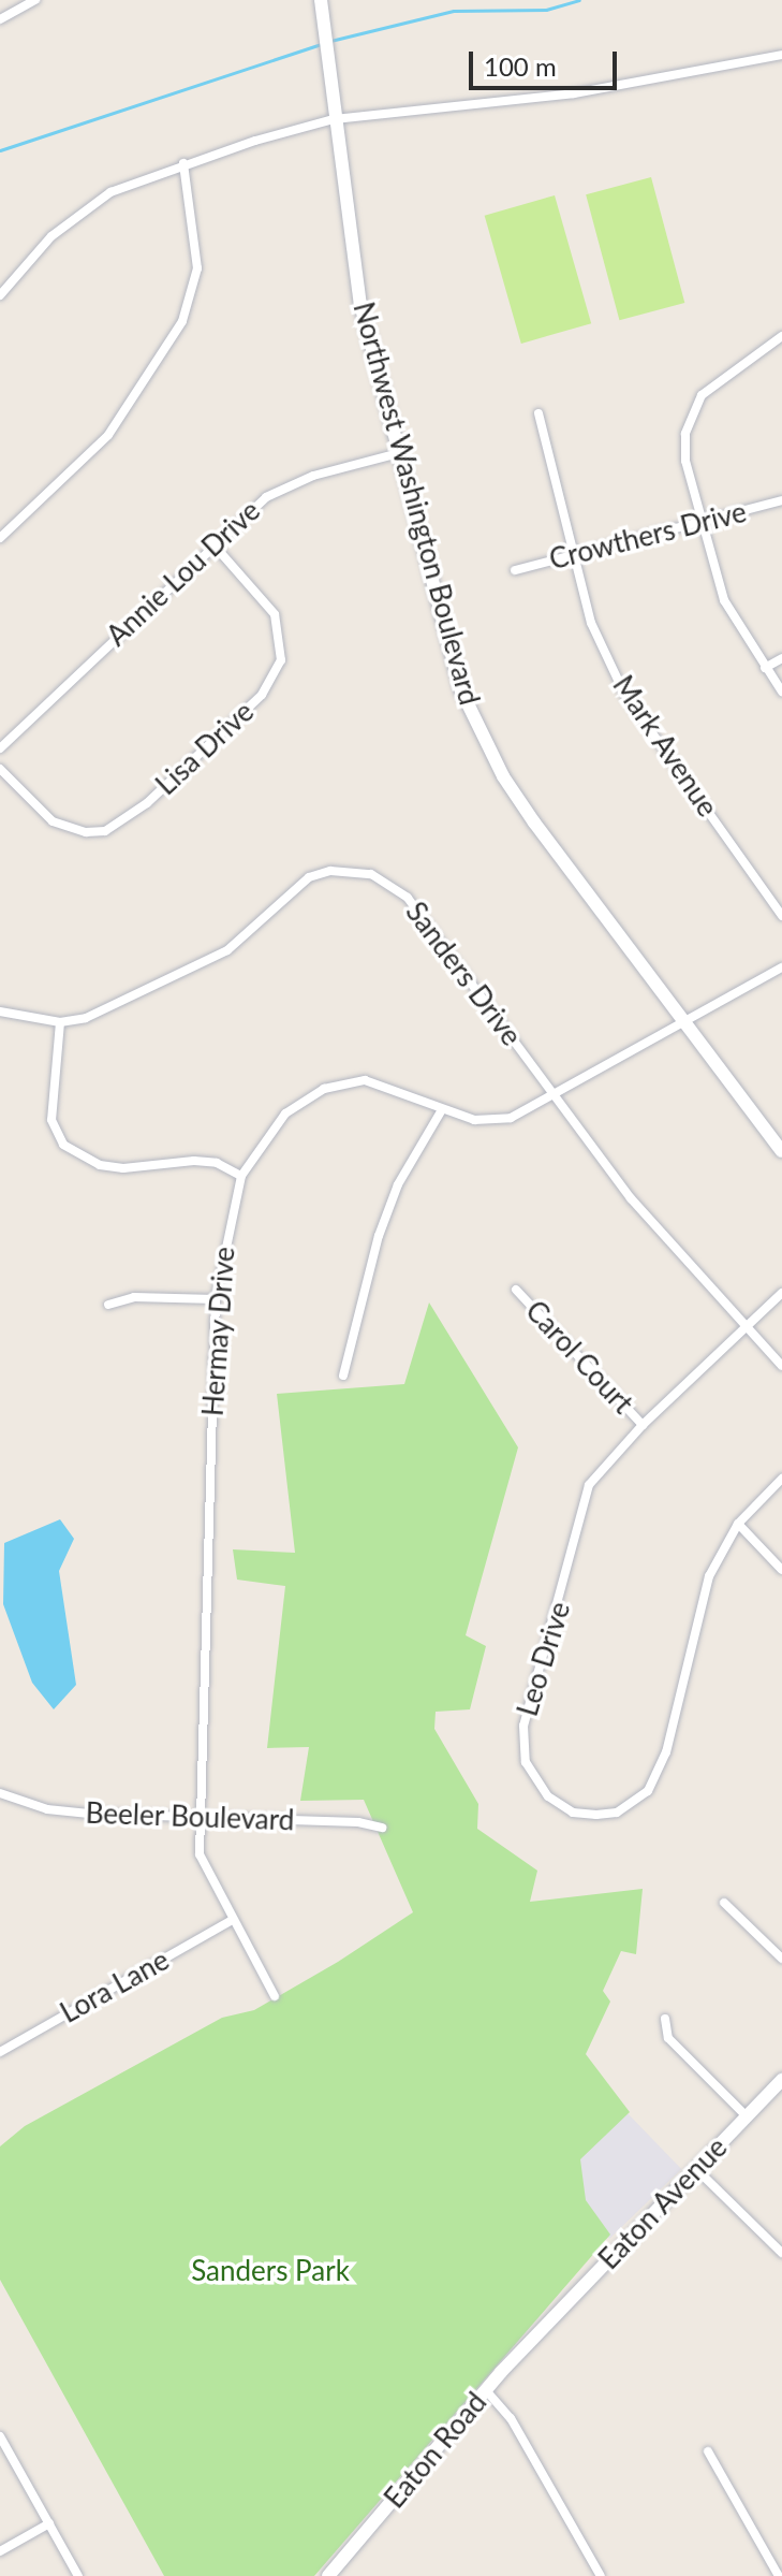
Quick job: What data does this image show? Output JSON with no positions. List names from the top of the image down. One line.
{"streets":{"main road":["Northwest Washington Boulevard","Eaton Avenue","Eaton Road"],"street":["Crowthers Drive","Annie Lou Drive","Mark Avenue","Lisa Drive","Sanders Drive","Hermay Drive","Carol Court","Leo Drive","Beeler Boulevard","Lora Lane"]},"crossings":[["Northwest Washington Boulevard","Annie Lou Drive"],["Northwest Washington Boulevard","Hermay Drive"],["Crowthers Drive","Mark Avenue"],["Annie Lou Drive","Lisa Drive"],["Sanders Drive","Hermay Drive"],["Sanders Drive","Leo Drive"],["Hermay Drive","Beeler Boulevard"],["Hermay Drive","Lora Lane"],["Carol Court","Leo Drive"],["Eaton Avenue","Eaton Road"]],"parks":["Sanders Park"],"scale_bar":"100 m"}
